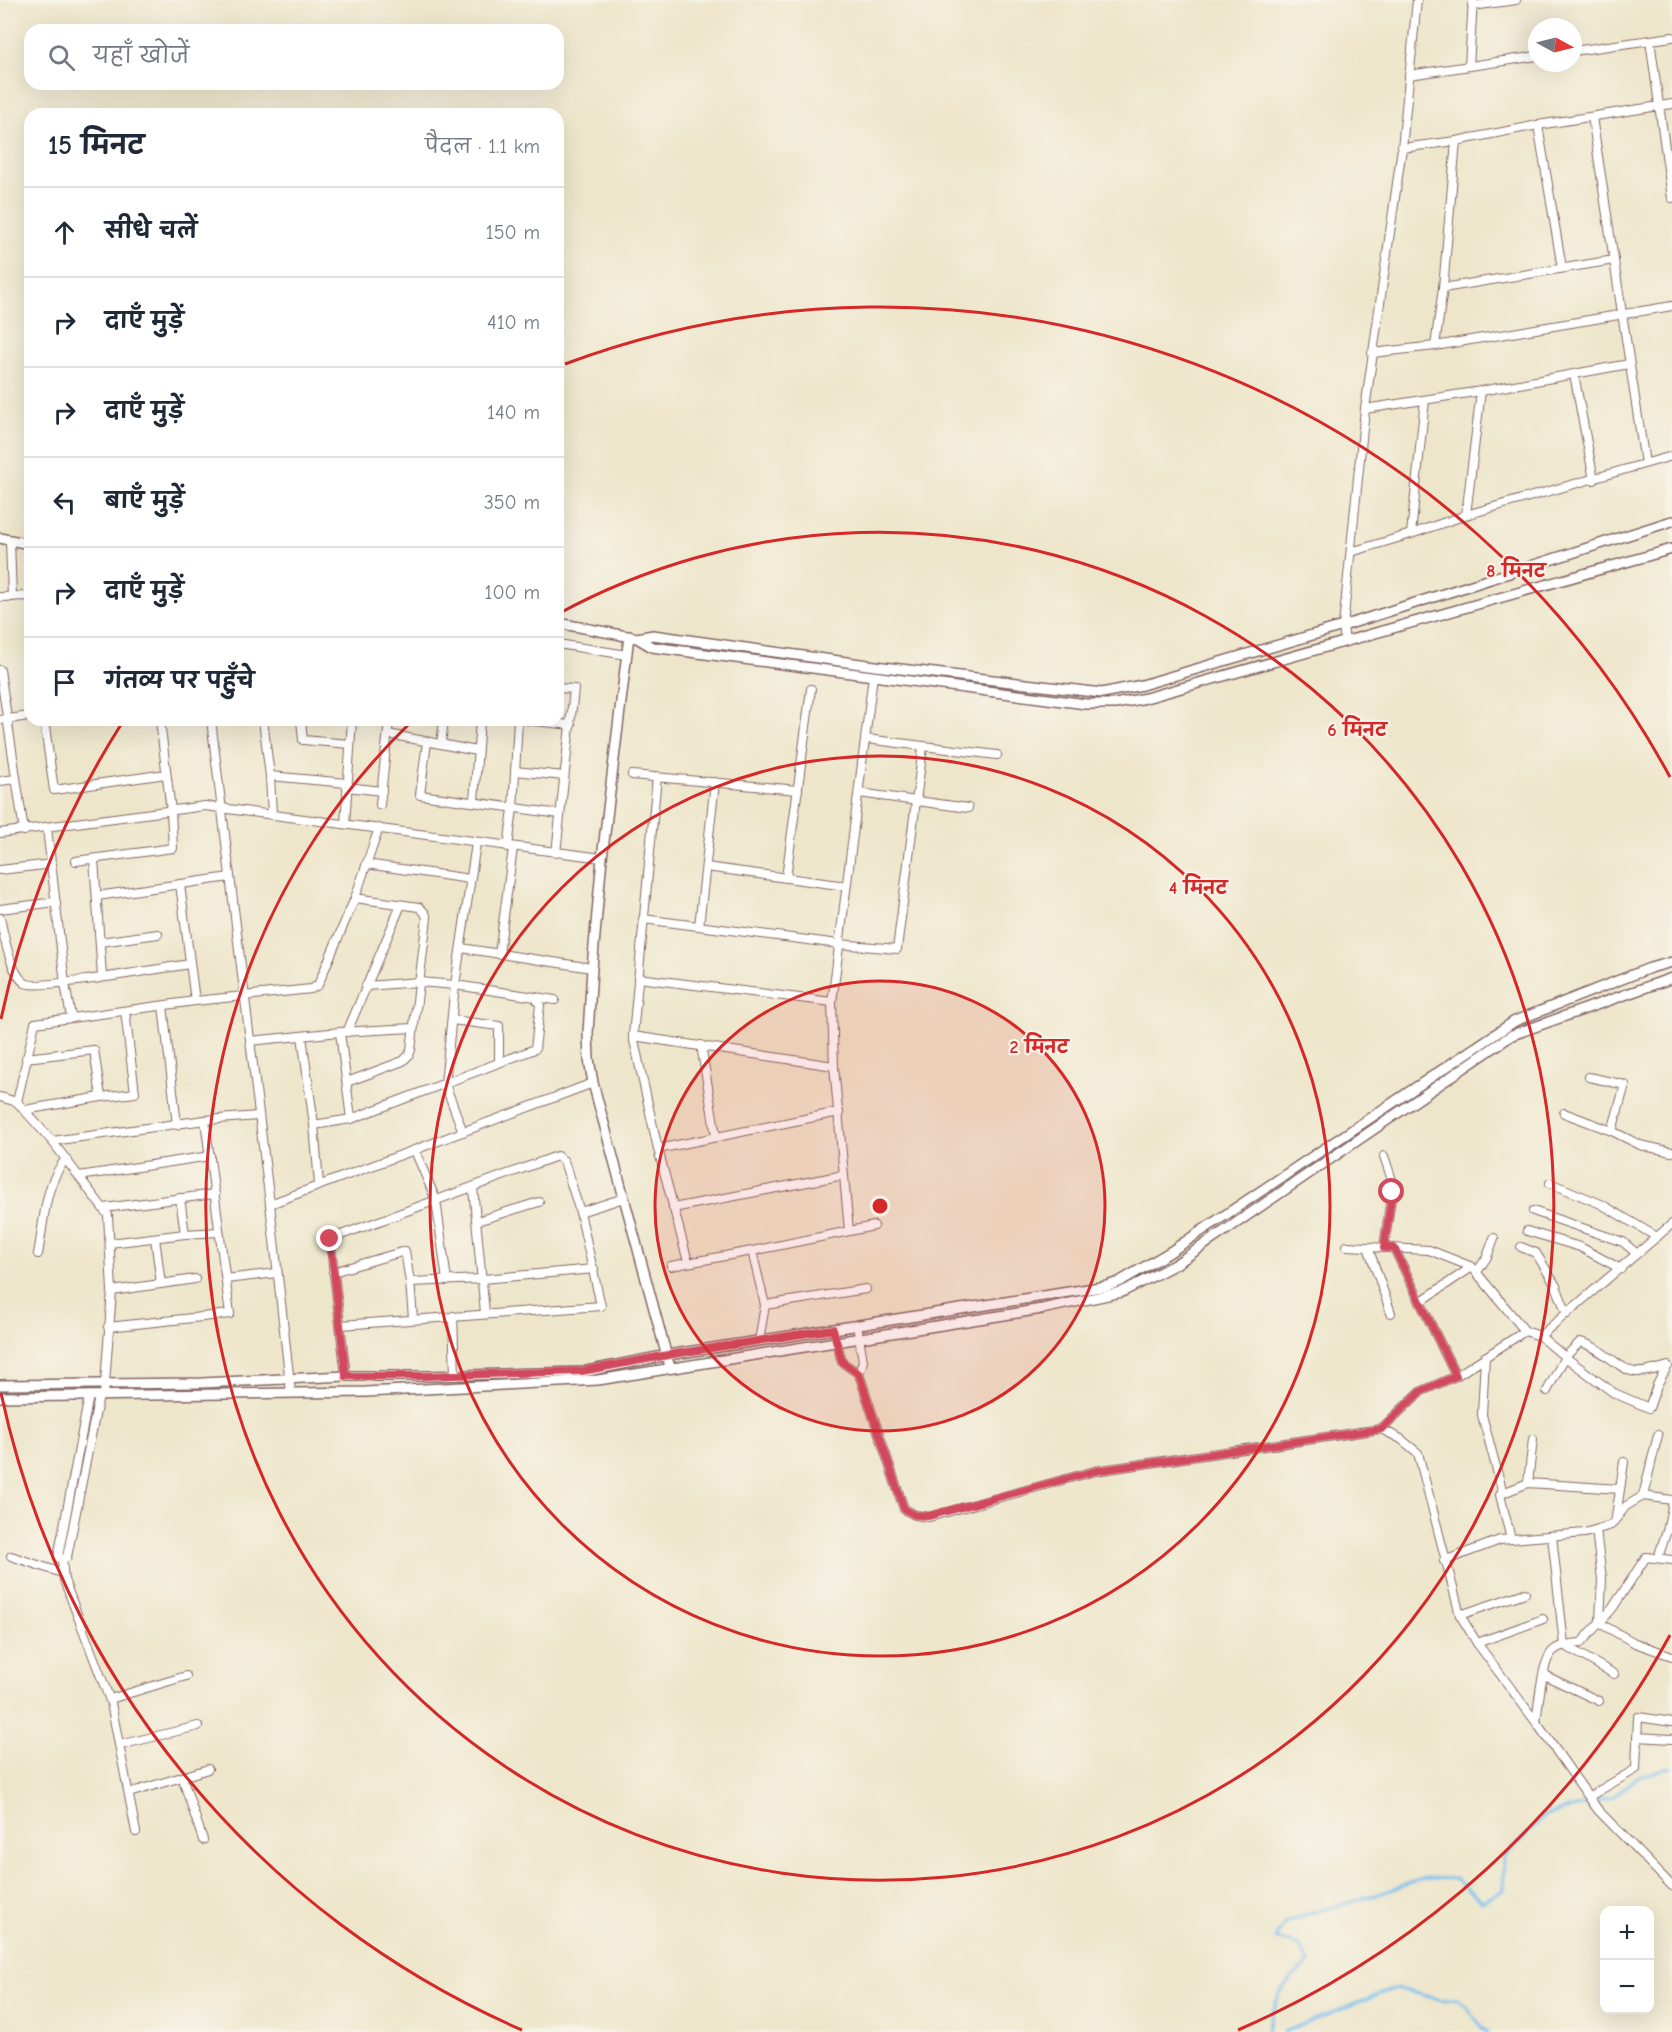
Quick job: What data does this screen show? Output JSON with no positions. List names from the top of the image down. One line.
{"north":"right","page":{"search":"यहाँ खोजें","heading":["15 मिनट","पैदल · 1.1 km"],"list":[["सीधे चलें","150 m"],["दाएँ मुड़ें","410 m"],["दाएँ मुड़ें","140 m"],["बाएँ मुड़ें","350 m"],["दाएँ मुड़ें","100 m"],"गंतव्य पर पहुँचे"],"map_buttons":["+","−"]},"rings":["8 मिनट","6 मिनट","4 मिनट","2 मिनट"]}
